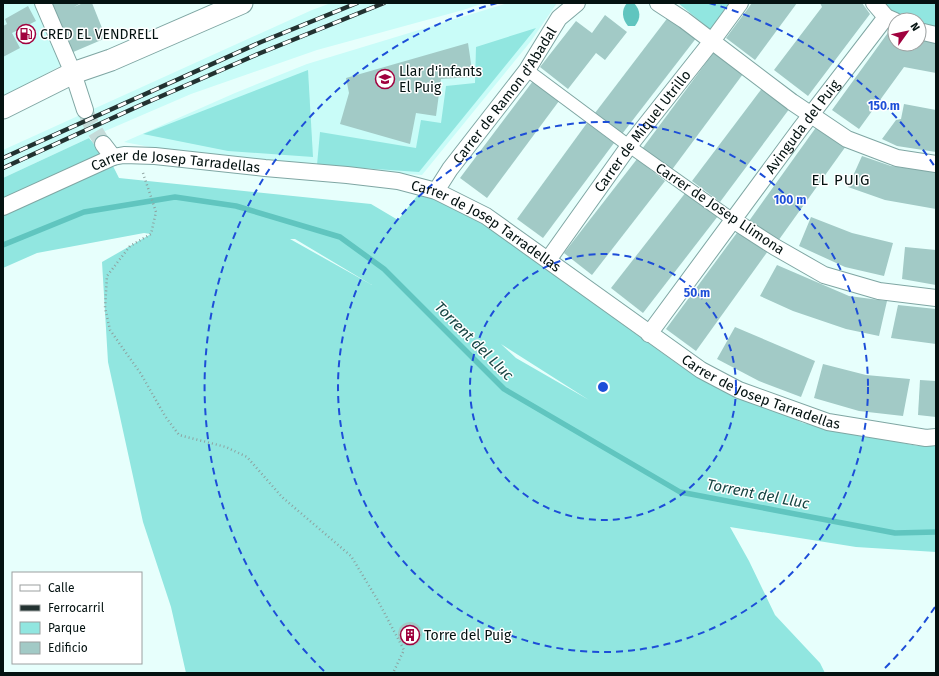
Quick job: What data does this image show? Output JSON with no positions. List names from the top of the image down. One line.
{"streets":{"street":["Carrer de Ramon d'Abadal","Avinguda del Puig","Carrer de Miquel Utrillo","Carrer de Josep Tarradellas","Carrer de Josep Llimona"]},"crossings":[["Carrer de Ramon d'Abadal","Carrer de Josep Tarradellas"],["Carrer de Ramon d'Abadal","Carrer de Josep Llimona"],["Avinguda del Puig","Carrer de Josep Tarradellas"],["Avinguda del Puig","Carrer de Josep Llimona"],["Carrer de Miquel Utrillo","Carrer de Josep Tarradellas"],["Carrer de Miquel Utrillo","Carrer de Josep Llimona"]],"districts":["EL PUIG"],"water":["Torrent del Lluc"],"places":{"fuel station":["CRED EL VENDRELL"],"school or university":["Llar d'infants El Puig"],"building":["Torre del Puig"]},"legend":["Calle","Ferrocarril","Parque","Edificio"],"north":"top right","rings":["150 m","100 m","50 m"]}
